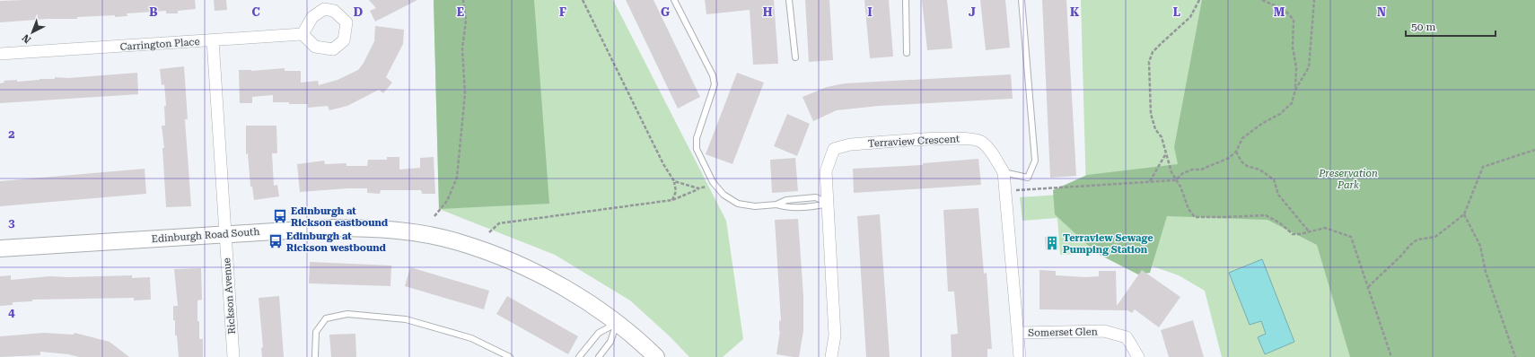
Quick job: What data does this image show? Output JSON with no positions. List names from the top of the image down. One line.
{"streets":{"main road":["Edinburgh Road South"],"street":["Carrington Place","Terraview Crescent","Rickson Avenue","Somerset Glen"]},"crossings":[["Carrington Place","Edinburgh Road South"],["Carrington Place","Rickson Avenue"],["Terraview Crescent","Somerset Glen"],["Edinburgh Road South","Rickson Avenue"]],"parks":["Preservation Park"],"places":{"bus stop":["Edinburgh at Rickson eastbound","Edinburgh at Rickson westbound"],"building":["Terraview Sewage Pumping Station"]},"scale_bar":"50 m","north":"bottom left","grid":{"columns":["B","C","D","E","F","G","H","I","J","K","L","M","N"],"rows":["2","3","4"]}}
